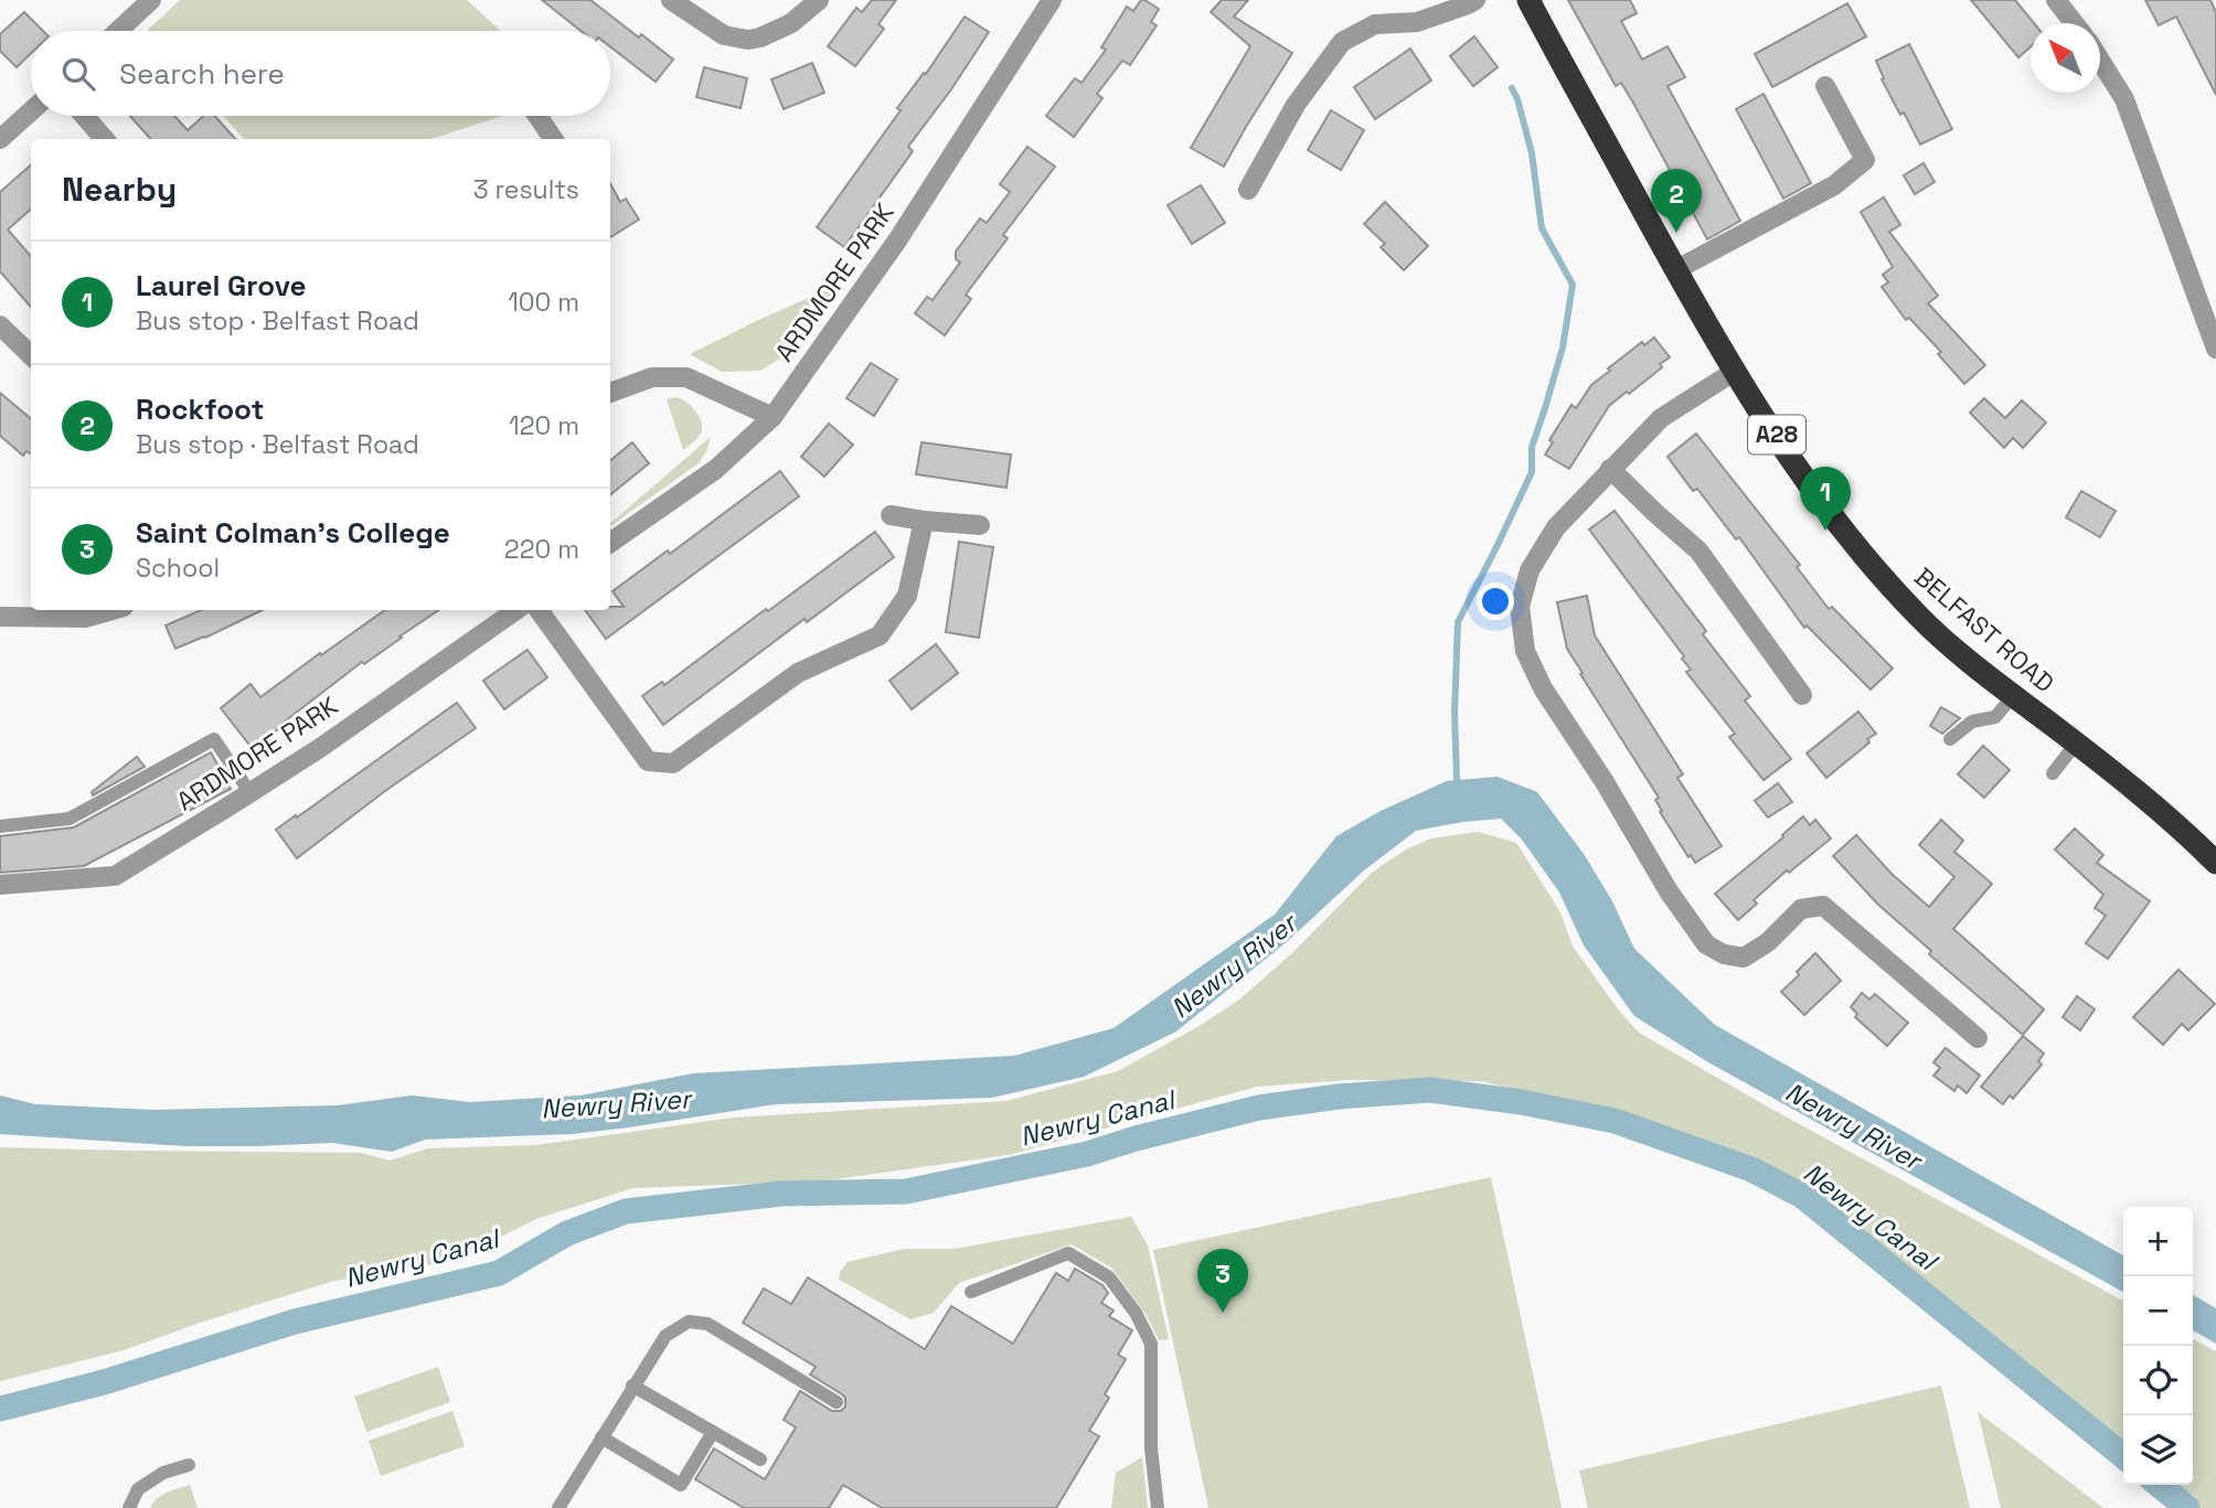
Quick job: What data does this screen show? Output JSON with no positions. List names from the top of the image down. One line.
{"streets":{"highway":["A28","BELFAST ROAD"],"street":["ARDMORE PARK"]},"water":["Newry River","Newry Canal"],"north":"top left","page":{"search":"Search here","heading":["Nearby","3 results"],"pins":["2","1","3"],"list":[{"mark":"1","name":"Laurel Grove","note":"Bus stop · Belfast Road","value":"100 m"},{"mark":"2","name":"Rockfoot","note":"Bus stop · Belfast Road","value":"120 m"},{"mark":"3","name":"Saint Colman's College","note":"School","value":"220 m"}],"map_buttons":["+","−"]}}
